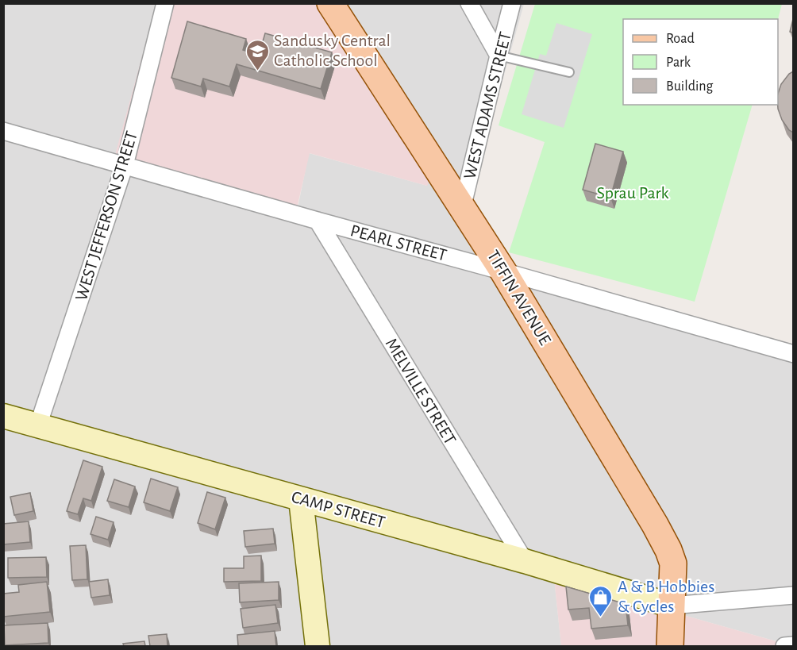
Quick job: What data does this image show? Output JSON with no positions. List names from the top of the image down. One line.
{"streets":{"main road":["TIFFIN AVENUE"],"street":["WEST ADAMS STREET","WEST JEFFERSON STREET","PEARL STREET","MELVILLE STREET","CAMP STREET"]},"crossings":[["WEST ADAMS STREET","TIFFIN AVENUE"],["WEST JEFFERSON STREET","PEARL STREET"],["WEST JEFFERSON STREET","CAMP STREET"],["PEARL STREET","TIFFIN AVENUE"],["PEARL STREET","MELVILLE STREET"],["TIFFIN AVENUE","CAMP STREET"],["MELVILLE STREET","CAMP STREET"]],"parks":["Sprau Park"],"places":{"school or university":["Sandusky Central Catholic School"],"shop":["A & B Hobbies & Cycles"]},"legend":["Road","Park","Building"]}
